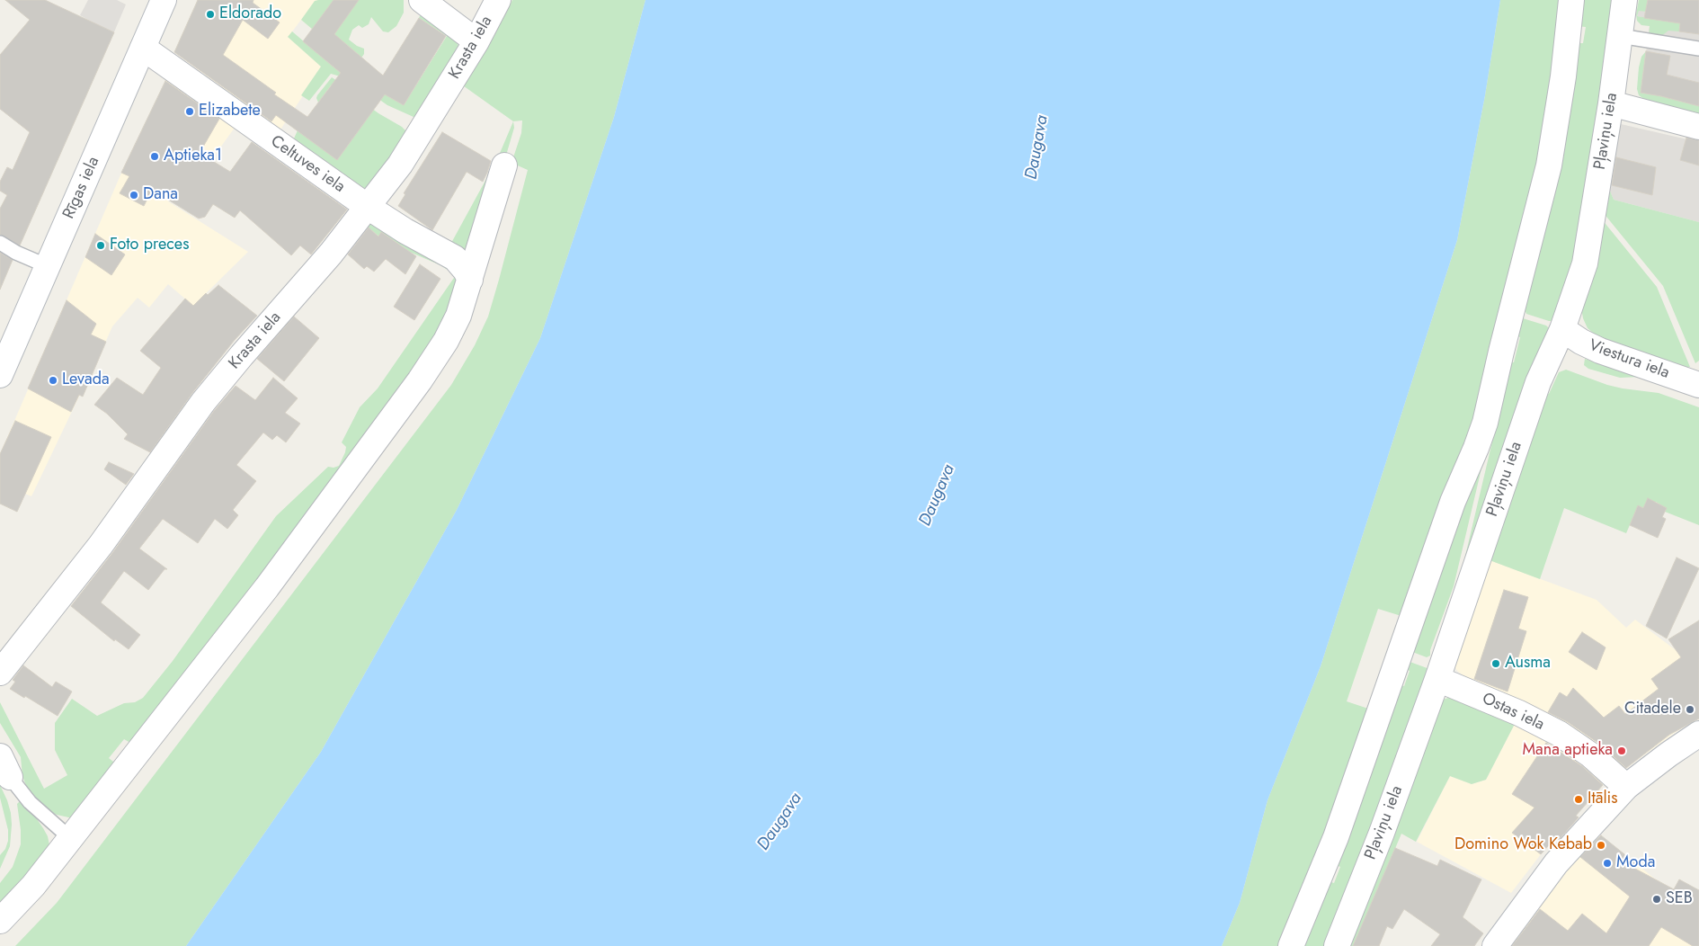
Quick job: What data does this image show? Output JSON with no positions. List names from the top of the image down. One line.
{"streets":{"street":["Krasta iela","Pļaviņu iela","Celtuves iela","Rīgas iela","Viestura iela","Ostas iela"]},"crossings":[["Krasta iela","Celtuves iela"],["Pļaviņu iela","Viestura iela"],["Pļaviņu iela","Ostas iela"],["Celtuves iela","Rīgas iela"]],"water":["Daugava"],"places":["Eldorado","Elizabete","Aptieka1","Dana","Foto preces","Levada","Ausma","Citadele","Mana aptieka","Itālis","Domino Wok Kebab","Moda","SEB"]}
